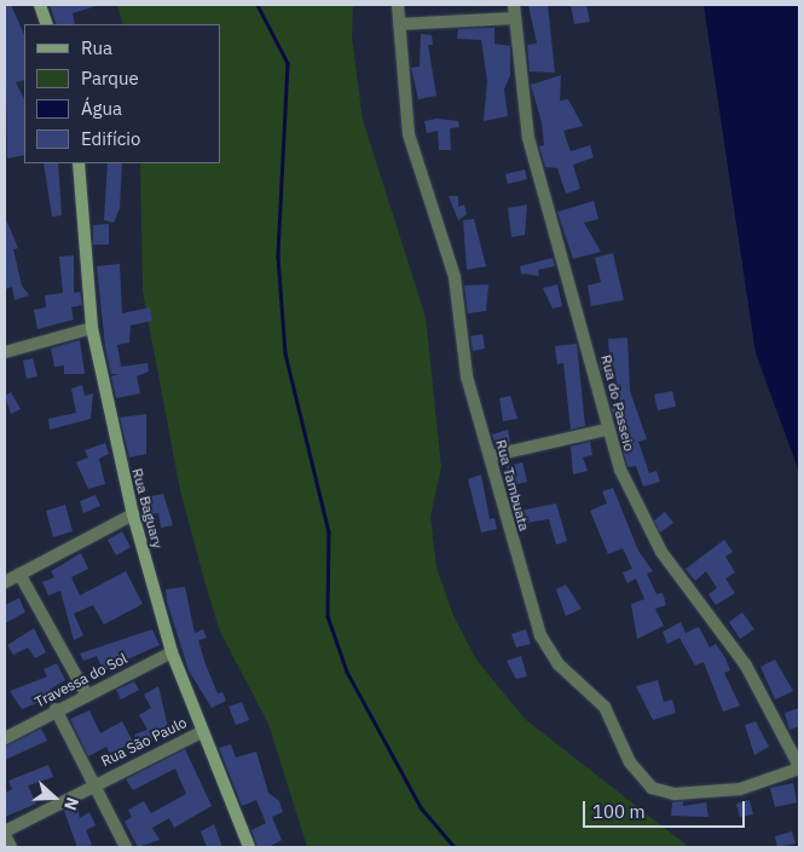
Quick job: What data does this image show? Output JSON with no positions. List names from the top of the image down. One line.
{"streets":{"street":["Rua do Passeio","Rua Tambuata","Rua Baguary","Travessa do Sol","Rua São Paulo"]},"crossings":[["Rua do Passeio","Rua Tambuata"],["Rua Baguary","Travessa do Sol"],["Rua Baguary","Rua São Paulo"]],"legend":["Rua","Parque","Água","Edifício"],"scale_bar":"100 m","north":"right"}
